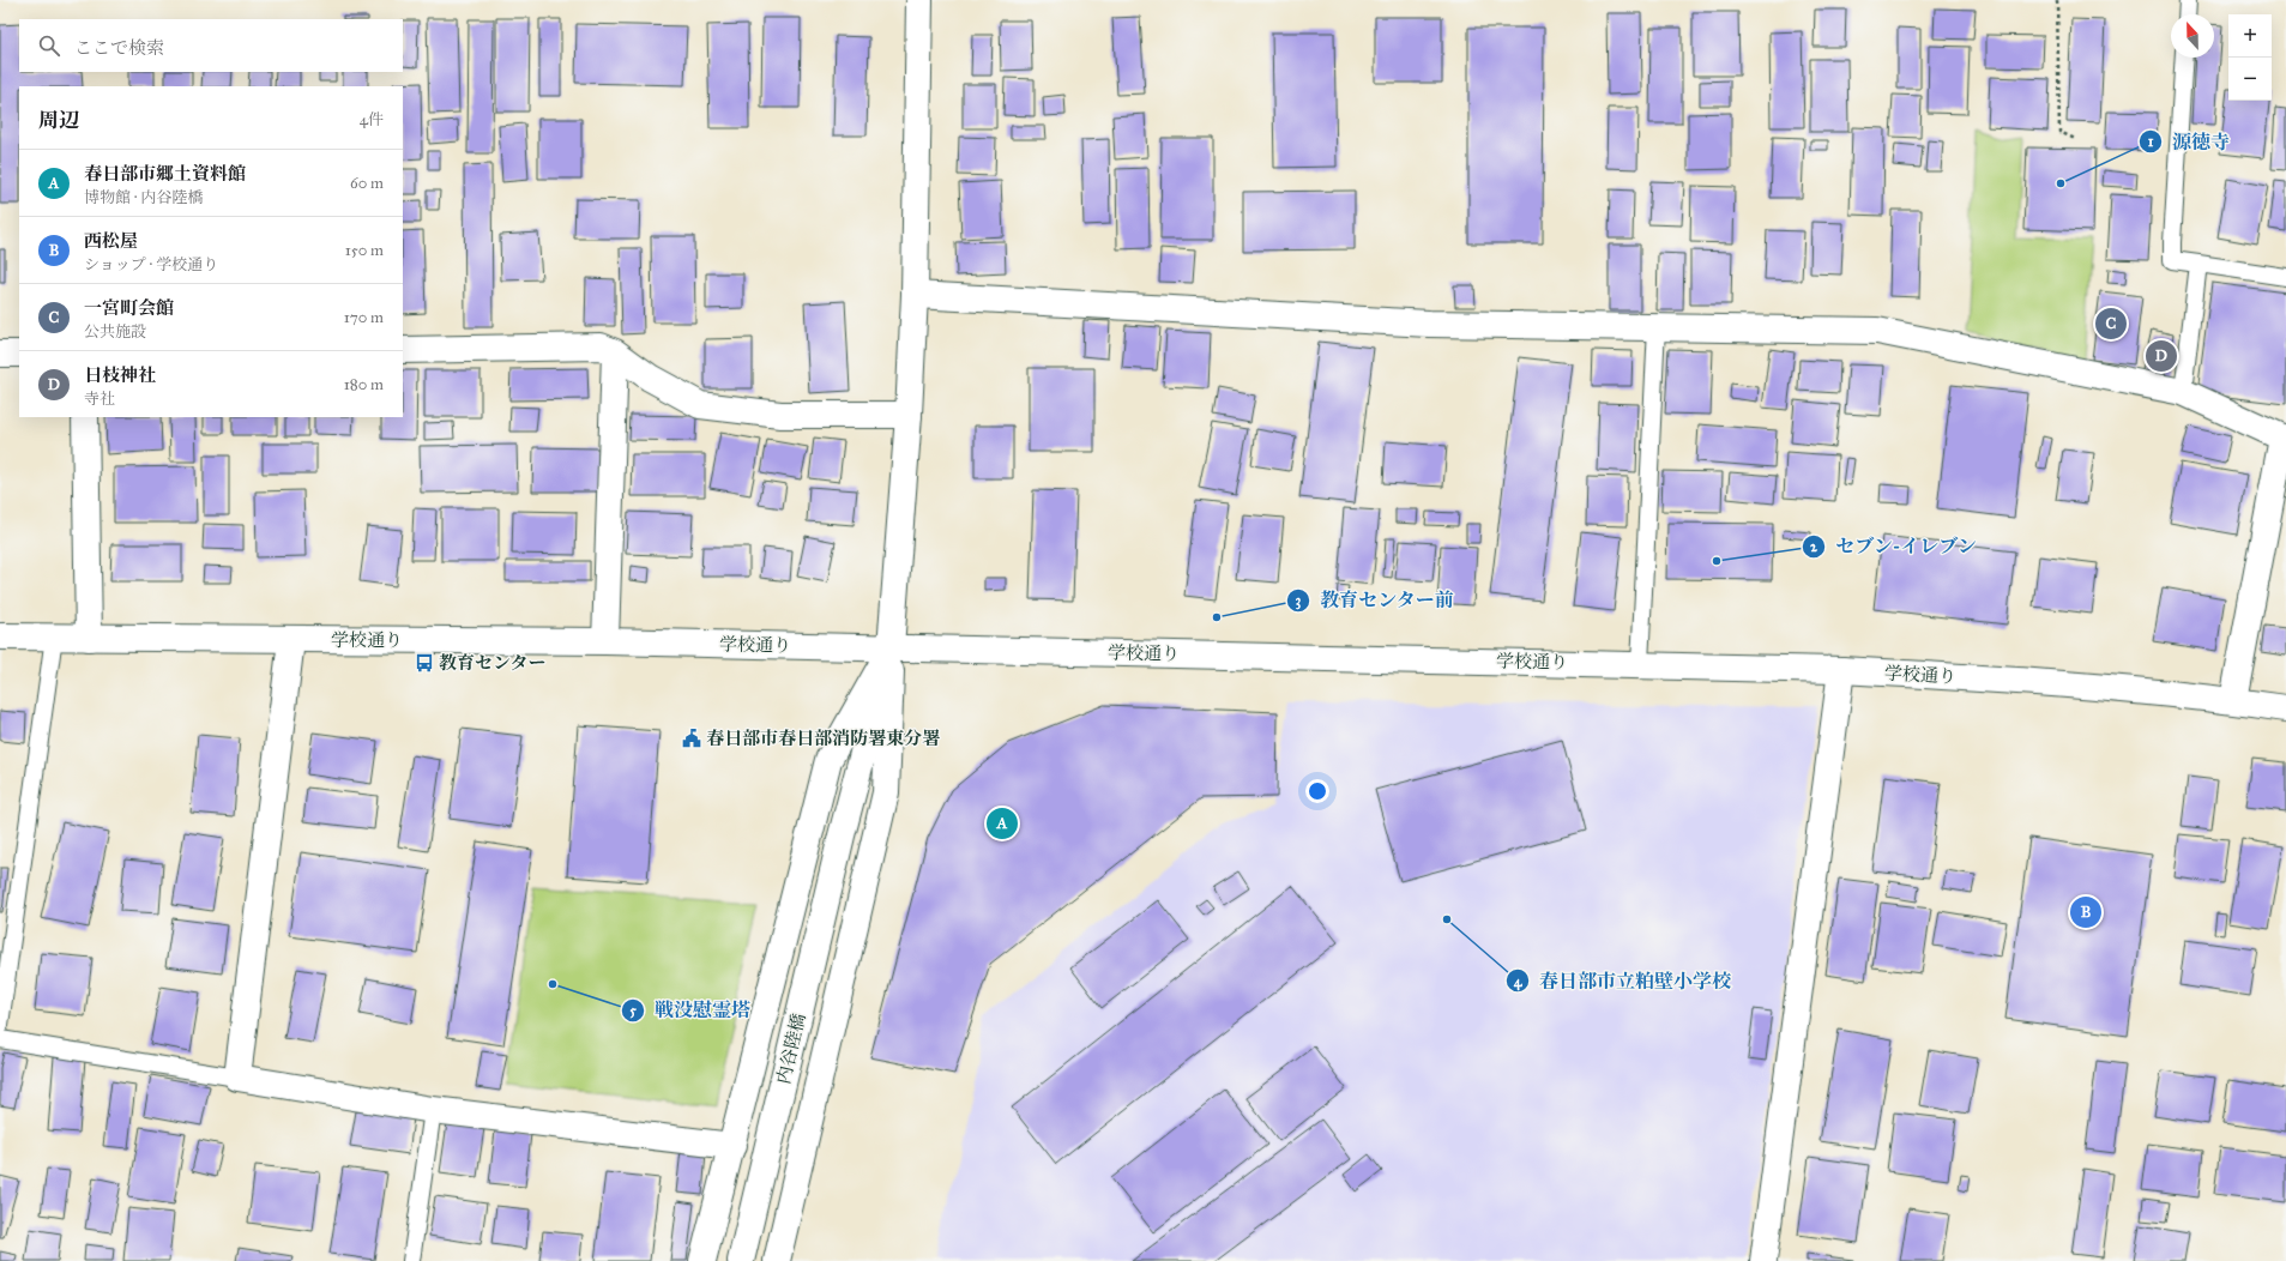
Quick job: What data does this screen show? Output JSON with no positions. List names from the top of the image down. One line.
{"streets":{"street":["学校通り","内谷陸橋"]},"crossings":[["学校通り","内谷陸橋"]],"places":{"other":["源徳寺","セブン-イレブン","教育センター前","春日部市立粕壁小学校","戦没慰霊塔"],"bus stop":["教育センター"],"public building":["春日部市春日部消防署東分署"]},"north":"top","page":{"map_buttons":["+","−"],"search":"ここで検索","heading":["周辺","4件"],"list":[{"mark":"A","name":"春日部市郷土資料館","note":"博物館 · 内谷陸橋","value":"60 m"},{"mark":"B","name":"西松屋","note":"ショップ · 学校通り","value":"150 m"},{"mark":"C","name":"一宮町会館","note":"公共施設","value":"170 m"},{"mark":"D","name":"日枝神社","note":"寺社","value":"180 m"}],"pins":["C","D","A","B"]}}
